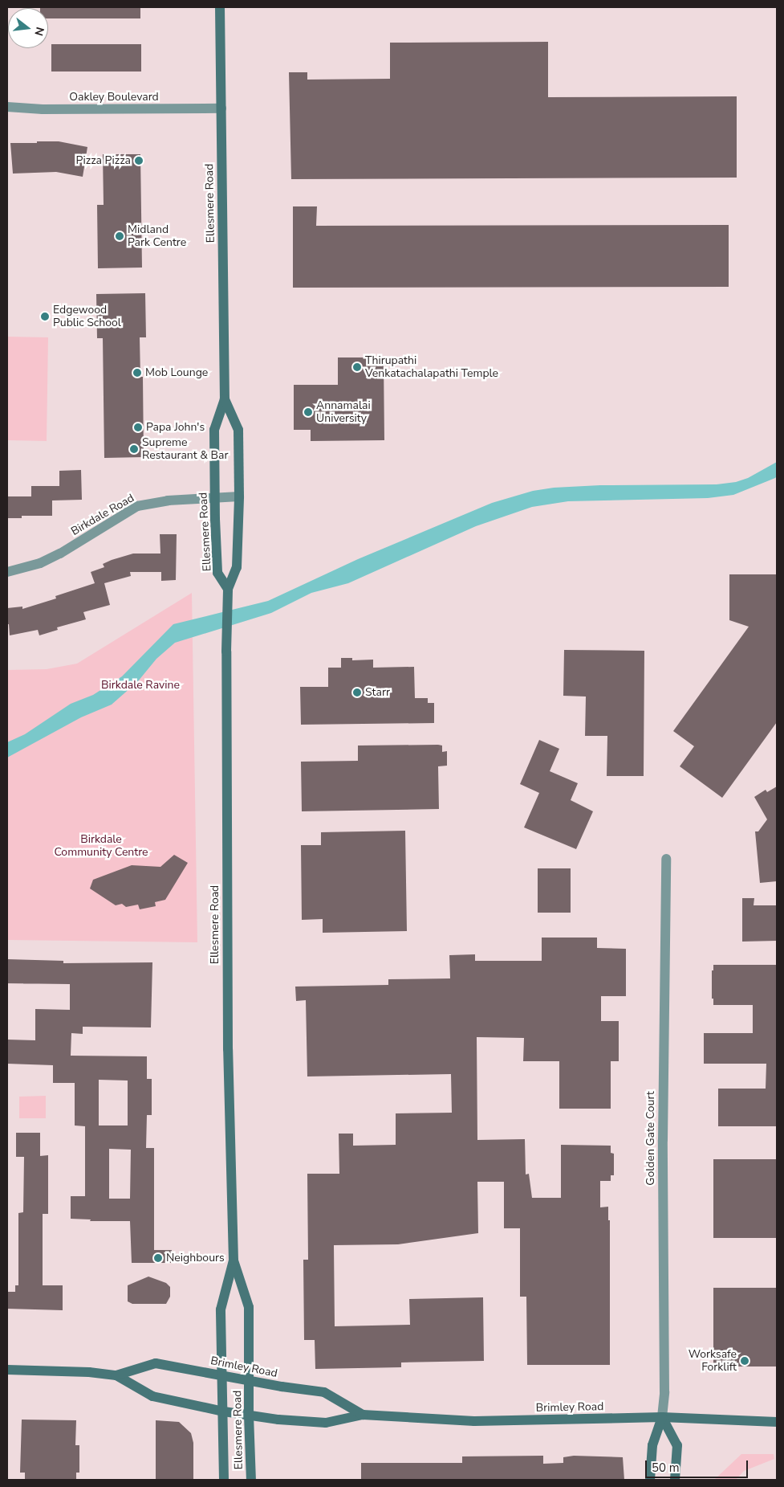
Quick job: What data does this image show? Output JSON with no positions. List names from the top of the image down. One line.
{"streets":{"main road":["Ellesmere Road","Brimley Road"],"street":["Oakley Boulevard","Birkdale Road","Golden Gate Court"]},"crossings":[["Oakley Boulevard","Ellesmere Road"],["Ellesmere Road","Birkdale Road"],["Ellesmere Road","Brimley Road"],["Golden Gate Court","Brimley Road"]],"parks":["Birkdale Ravine","Birkdale Community Centre"],"places":["Pizza Pizza","Midland Park Centre","Edgewood Public School","Thirupathi Venkatachalapathi Temple","Mob Lounge","Annamalai University","Papa John's","Supreme Restaurant & Bar","Starr","Neighbours","Worksafe Forklift"],"scale_bar":"50 m","north":"right"}
